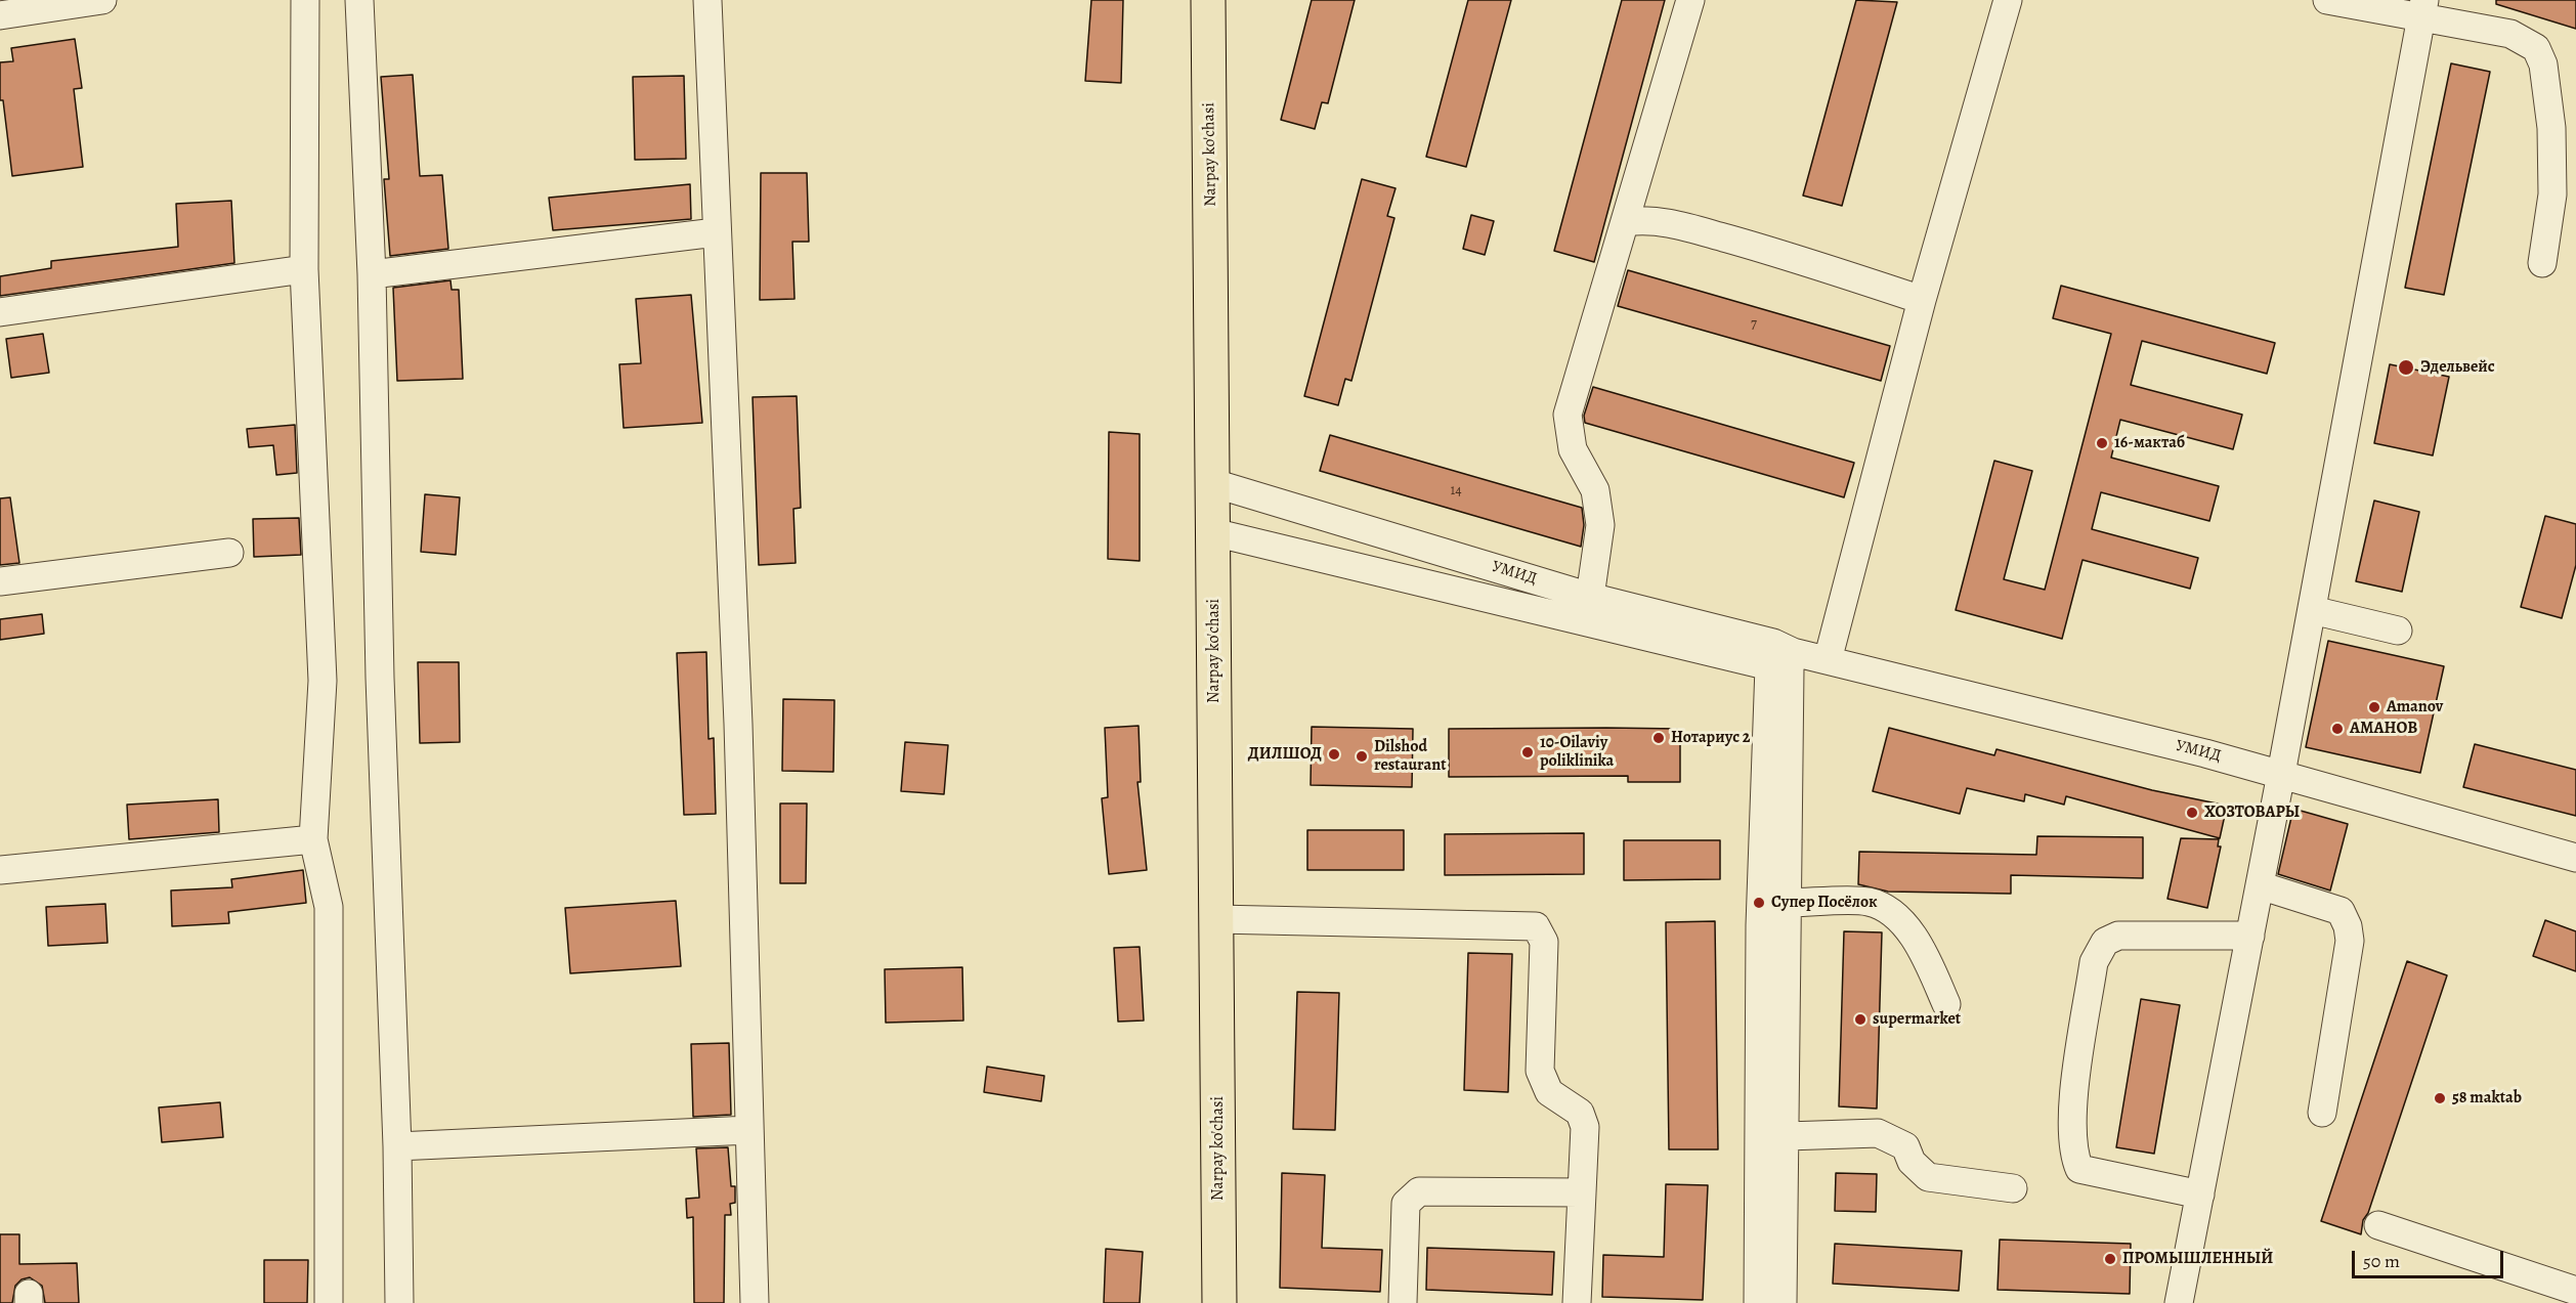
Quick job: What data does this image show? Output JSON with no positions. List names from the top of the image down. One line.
{"streets":{"main road":["Narpay ko'chasi"],"street":["УМИД"]},"crossings":[["Narpay ko'chasi","УМИД"]],"places":["Эдельвейс","16-мактаб","Amanov","АМАНОВ","Нотариус 2","10-Oilaviy poliklinika","ДИЛШОД","Dilshod restaurant","ХОЗТОВАРЫ","Супер Посёлок","supermarket","58 maktab","ПРОМЫШЛЕННЫЙ"],"house_numbers":["7","14"],"scale_bar":"50 m"}
